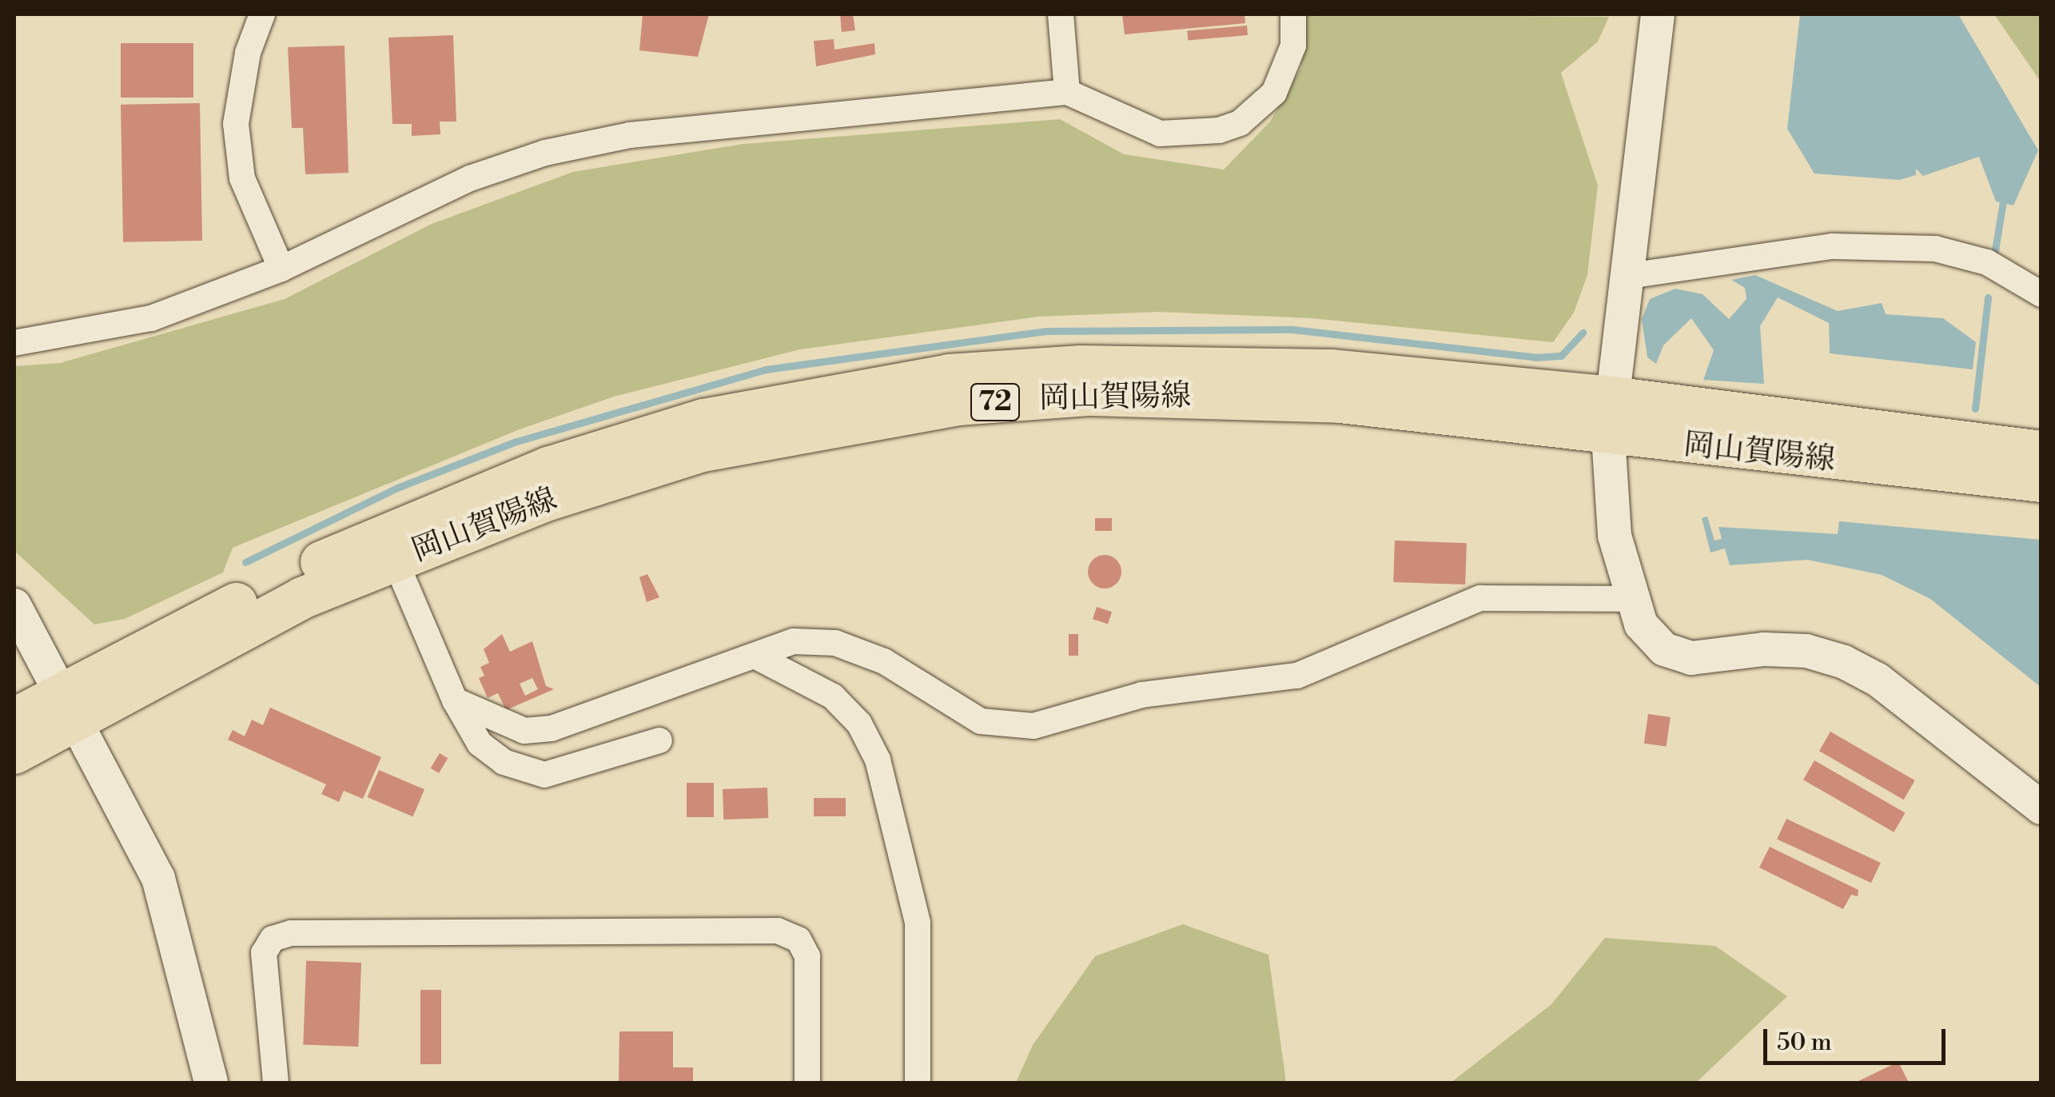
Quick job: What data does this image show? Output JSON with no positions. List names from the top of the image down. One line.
{"streets":{"main road":["岡山賀陽線","72"]},"scale_bar":"50 m"}
